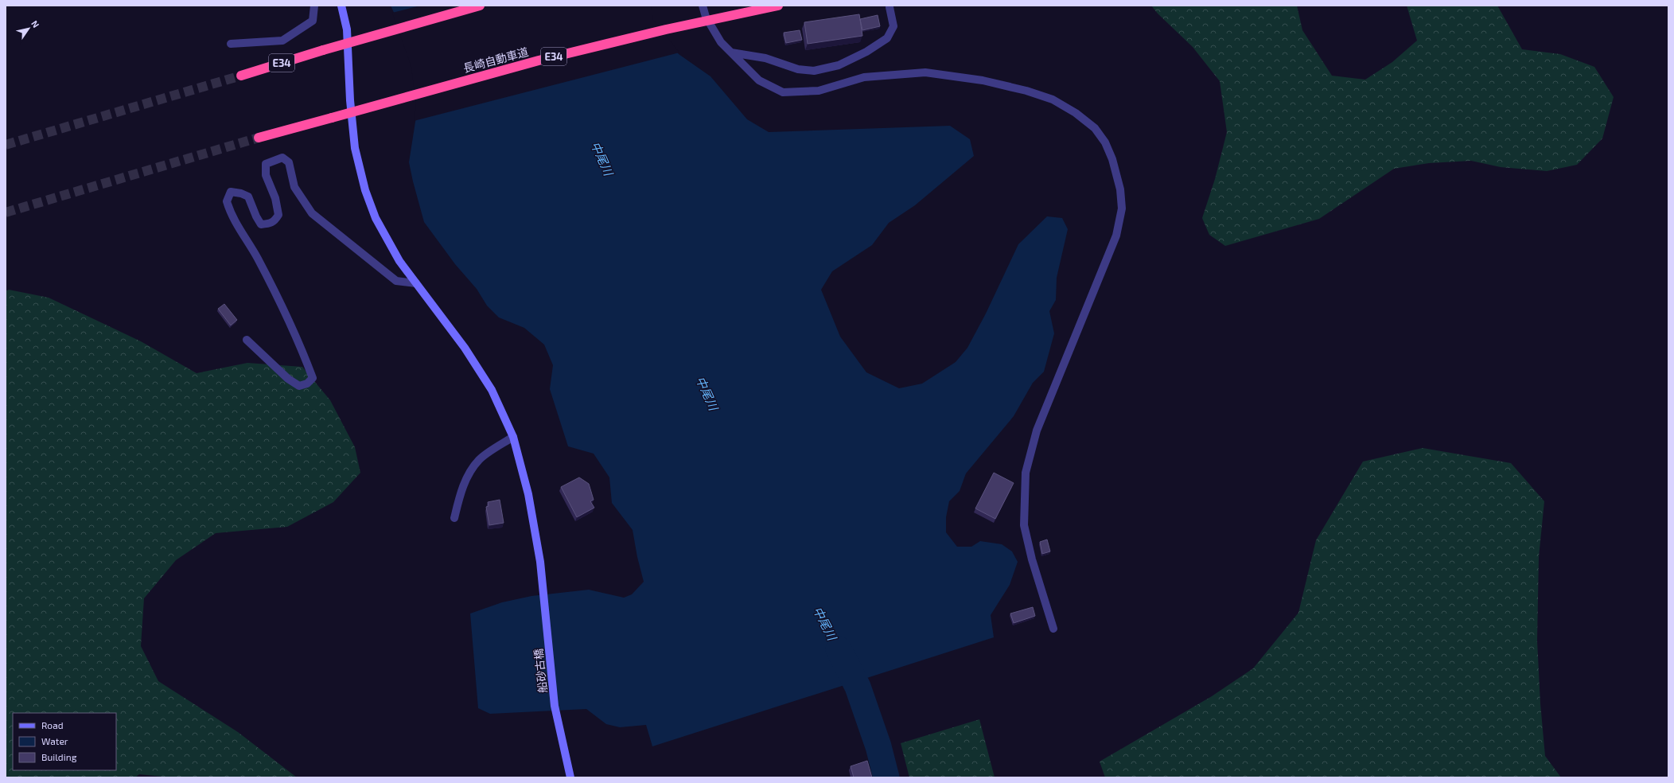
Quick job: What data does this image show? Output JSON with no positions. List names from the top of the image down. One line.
{"streets":{"highway":["E34","長崎自動車道"],"street":["船砂古橋"]},"water":["中尾川"],"legend":["Road","Water","Building"],"north":"top right"}
